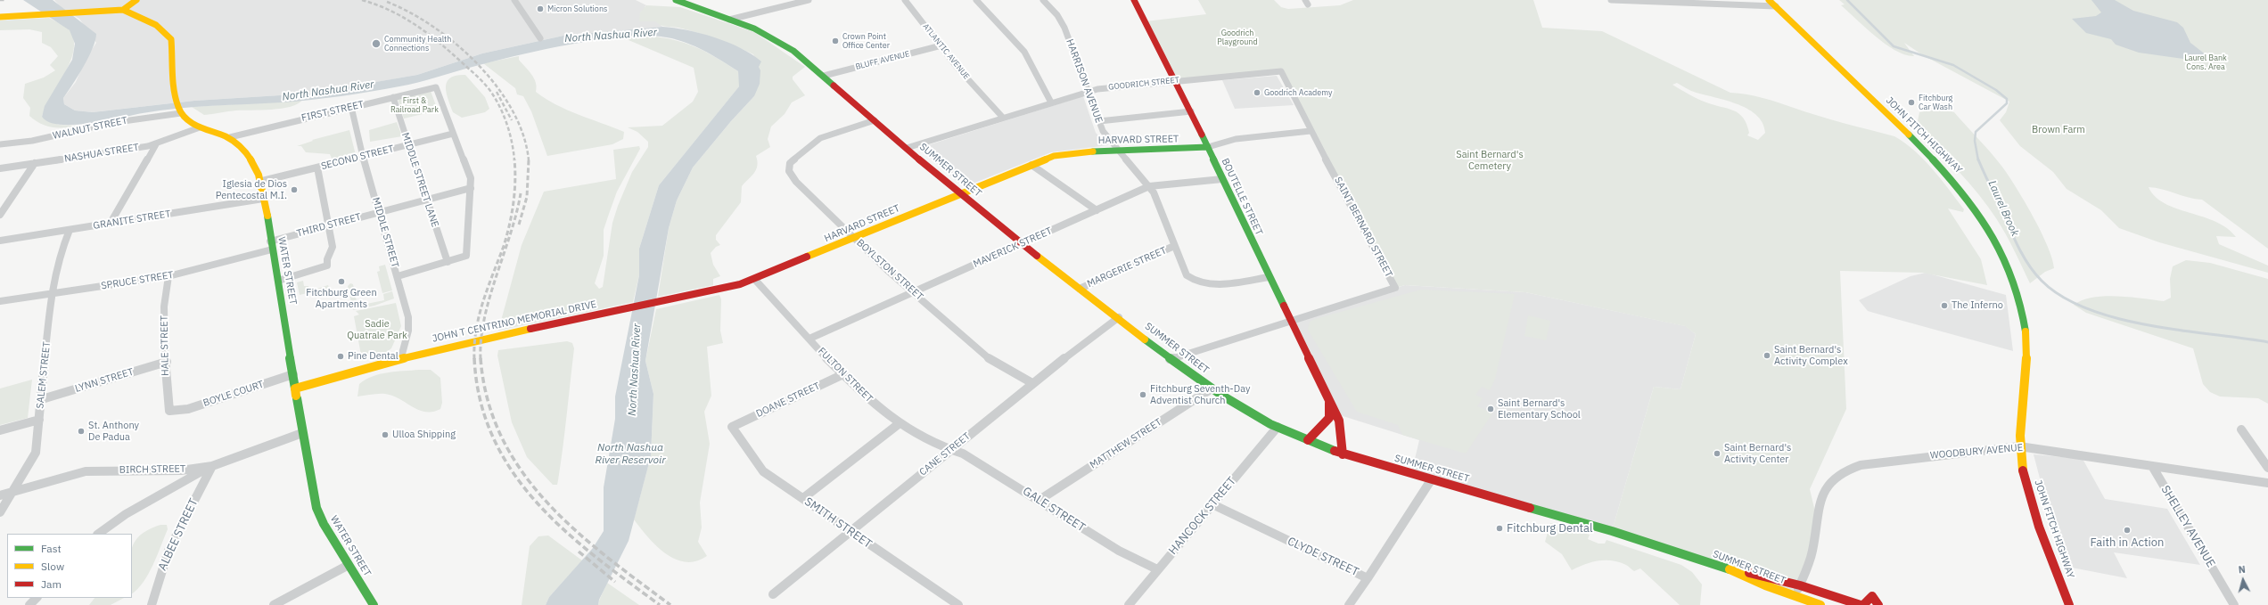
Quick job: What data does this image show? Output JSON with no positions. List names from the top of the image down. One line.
{"streets":{"main road":["JOHN FITCH HIGHWAY","HARVARD STREET","SUMMER STREET","BOUTELLE STREET","WATER STREET","JOHN T CENTRINO MEMORIAL DRIVE"],"street":["ATLANTIC AVENUE","BLUFF AVENUE","HARRISON AVENUE","GOODRICH STREET","FIRST STREET","WALNUT STREET","NASHUA STREET","SECOND STREET","MIDDLE STREET LANE","GRANITE STREET","THIRD STREET","SAINT BERNARD STREET","MIDDLE STREET","MAVERICK STREET","MARGERIE STREET","BOYLSTON STREET","SPRUCE STREET","HALE STREET","SALEM STREET","FULTON STREET","LYNN STREET","BOYLE COURT","DOANE STREET","MATTHEW STREET","WOODBURY AVENUE","CANE STREET","BIRCH STREET","GALE STREET","HANCOCK STREET","SMITH STREET","SHELLEY AVENUE","ALBEE STREET","CLYDE STREET"]},"crossings":[["ATLANTIC AVENUE","BLUFF AVENUE"],["ATLANTIC AVENUE","GOODRICH STREET"],["BLUFF AVENUE","SUMMER STREET"],["HARRISON AVENUE","GOODRICH STREET"],["HARRISON AVENUE","HARVARD STREET"],["HARRISON AVENUE","BOUTELLE STREET"],["HARRISON AVENUE","MAVERICK STREET"],["HARRISON AVENUE","MARGERIE STREET"],["GOODRICH STREET","SUMMER STREET"],["GOODRICH STREET","BOUTELLE STREET"],["GOODRICH STREET","SAINT BERNARD STREET"],["FIRST STREET","SECOND STREET"],["FIRST STREET","MIDDLE STREET LANE"],["FIRST STREET","MIDDLE STREET"],["FIRST STREET","WATER STREET"],["WALNUT STREET","WATER STREET"],["JOHN FITCH HIGHWAY","WOODBURY AVENUE"],["HARVARD STREET","SUMMER STREET"],["HARVARD STREET","BOUTELLE STREET"],["HARVARD STREET","SAINT BERNARD STREET"],["HARVARD STREET","BOYLSTON STREET"],["HARVARD STREET","JOHN T CENTRINO MEMORIAL DRIVE"],["HARVARD STREET","FULTON STREET"],["NASHUA STREET","WATER STREET"],["SECOND STREET","MIDDLE STREET LANE"],["SECOND STREET","MIDDLE STREET"],["SECOND STREET","WATER STREET"],["SUMMER STREET","BOUTELLE STREET"],["SUMMER STREET","SAINT BERNARD STREET"],["SUMMER STREET","MAVERICK STREET"],["SUMMER STREET","MARGERIE STREET"],["SUMMER STREET","BOYLSTON STREET"],["SUMMER STREET","MATTHEW STREET"],["SUMMER STREET","WOODBURY AVENUE"],["SUMMER STREET","CANE STREET"],["SUMMER STREET","HANCOCK STREET"],["SUMMER STREET","CLYDE STREET"],["MIDDLE STREET LANE","THIRD STREET"],["BOUTELLE STREET","SAINT BERNARD STREET"],["BOUTELLE STREET","MAVERICK STREET"],["GRANITE STREET","WATER STREET"],["GRANITE STREET","SALEM STREET"],["THIRD STREET","MIDDLE STREET"],["THIRD STREET","WATER STREET"],["THIRD STREET","SPRUCE STREET"],["MIDDLE STREET","JOHN T CENTRINO MEMORIAL DRIVE"],["MAVERICK STREET","BOYLSTON STREET"],["MAVERICK STREET","FULTON STREET"],["BOYLSTON STREET","CANE STREET"],["WATER STREET","SPRUCE STREET"],["WATER STREET","JOHN T CENTRINO MEMORIAL DRIVE"],["WATER STREET","BOYLE COURT"],["WATER STREET","BIRCH STREET"],["SPRUCE STREET","HALE STREET"],["SPRUCE STREET","SALEM STREET"],["HALE STREET","LYNN STREET"],["HALE STREET","BOYLE COURT"],["SALEM STREET","LYNN STREET"],["SALEM STREET","BIRCH STREET"],["FULTON STREET","DOANE STREET"],["FULTON STREET","CANE STREET"],["FULTON STREET","GALE STREET"],["DOANE STREET","SMITH STREET"],["MATTHEW STREET","GALE STREET"],["WOODBURY AVENUE","SHELLEY AVENUE"],["CANE STREET","GALE STREET"],["CANE STREET","SMITH STREET"],["BIRCH STREET","ALBEE STREET"],["GALE STREET","HANCOCK STREET"],["HANCOCK STREET","CLYDE STREET"]],"water":["North Nashua River","Laurel Brook","North Nashua River Reservoir"],"parks":["Goodrich Playground","Laurel Bank Cons. Area","First & Railroad Park","Brown Farm","Saint Bernard's Cemetery","Sadie Quatrale Park"],"places":["Micron Solutions","Crown Point Office Center","Community Health Connections","Goodrich Academy","Fitchburg Car Wash","Iglesia de Dios Pentecostal M.I.","Fitchburg Green Apartments","The Inferno","Saint Bernard's Activity Complex","Pine Dental","Fitchburg Seventh-Day Adventist Church","Saint Bernard's Elementary School","St. Anthony De Padua","Ulloa Shipping","Saint Bernard's Activity Center","Fitchburg Dental","Faith in Action"],"legend":["Fast","Slow","Jam"],"north":"top"}
